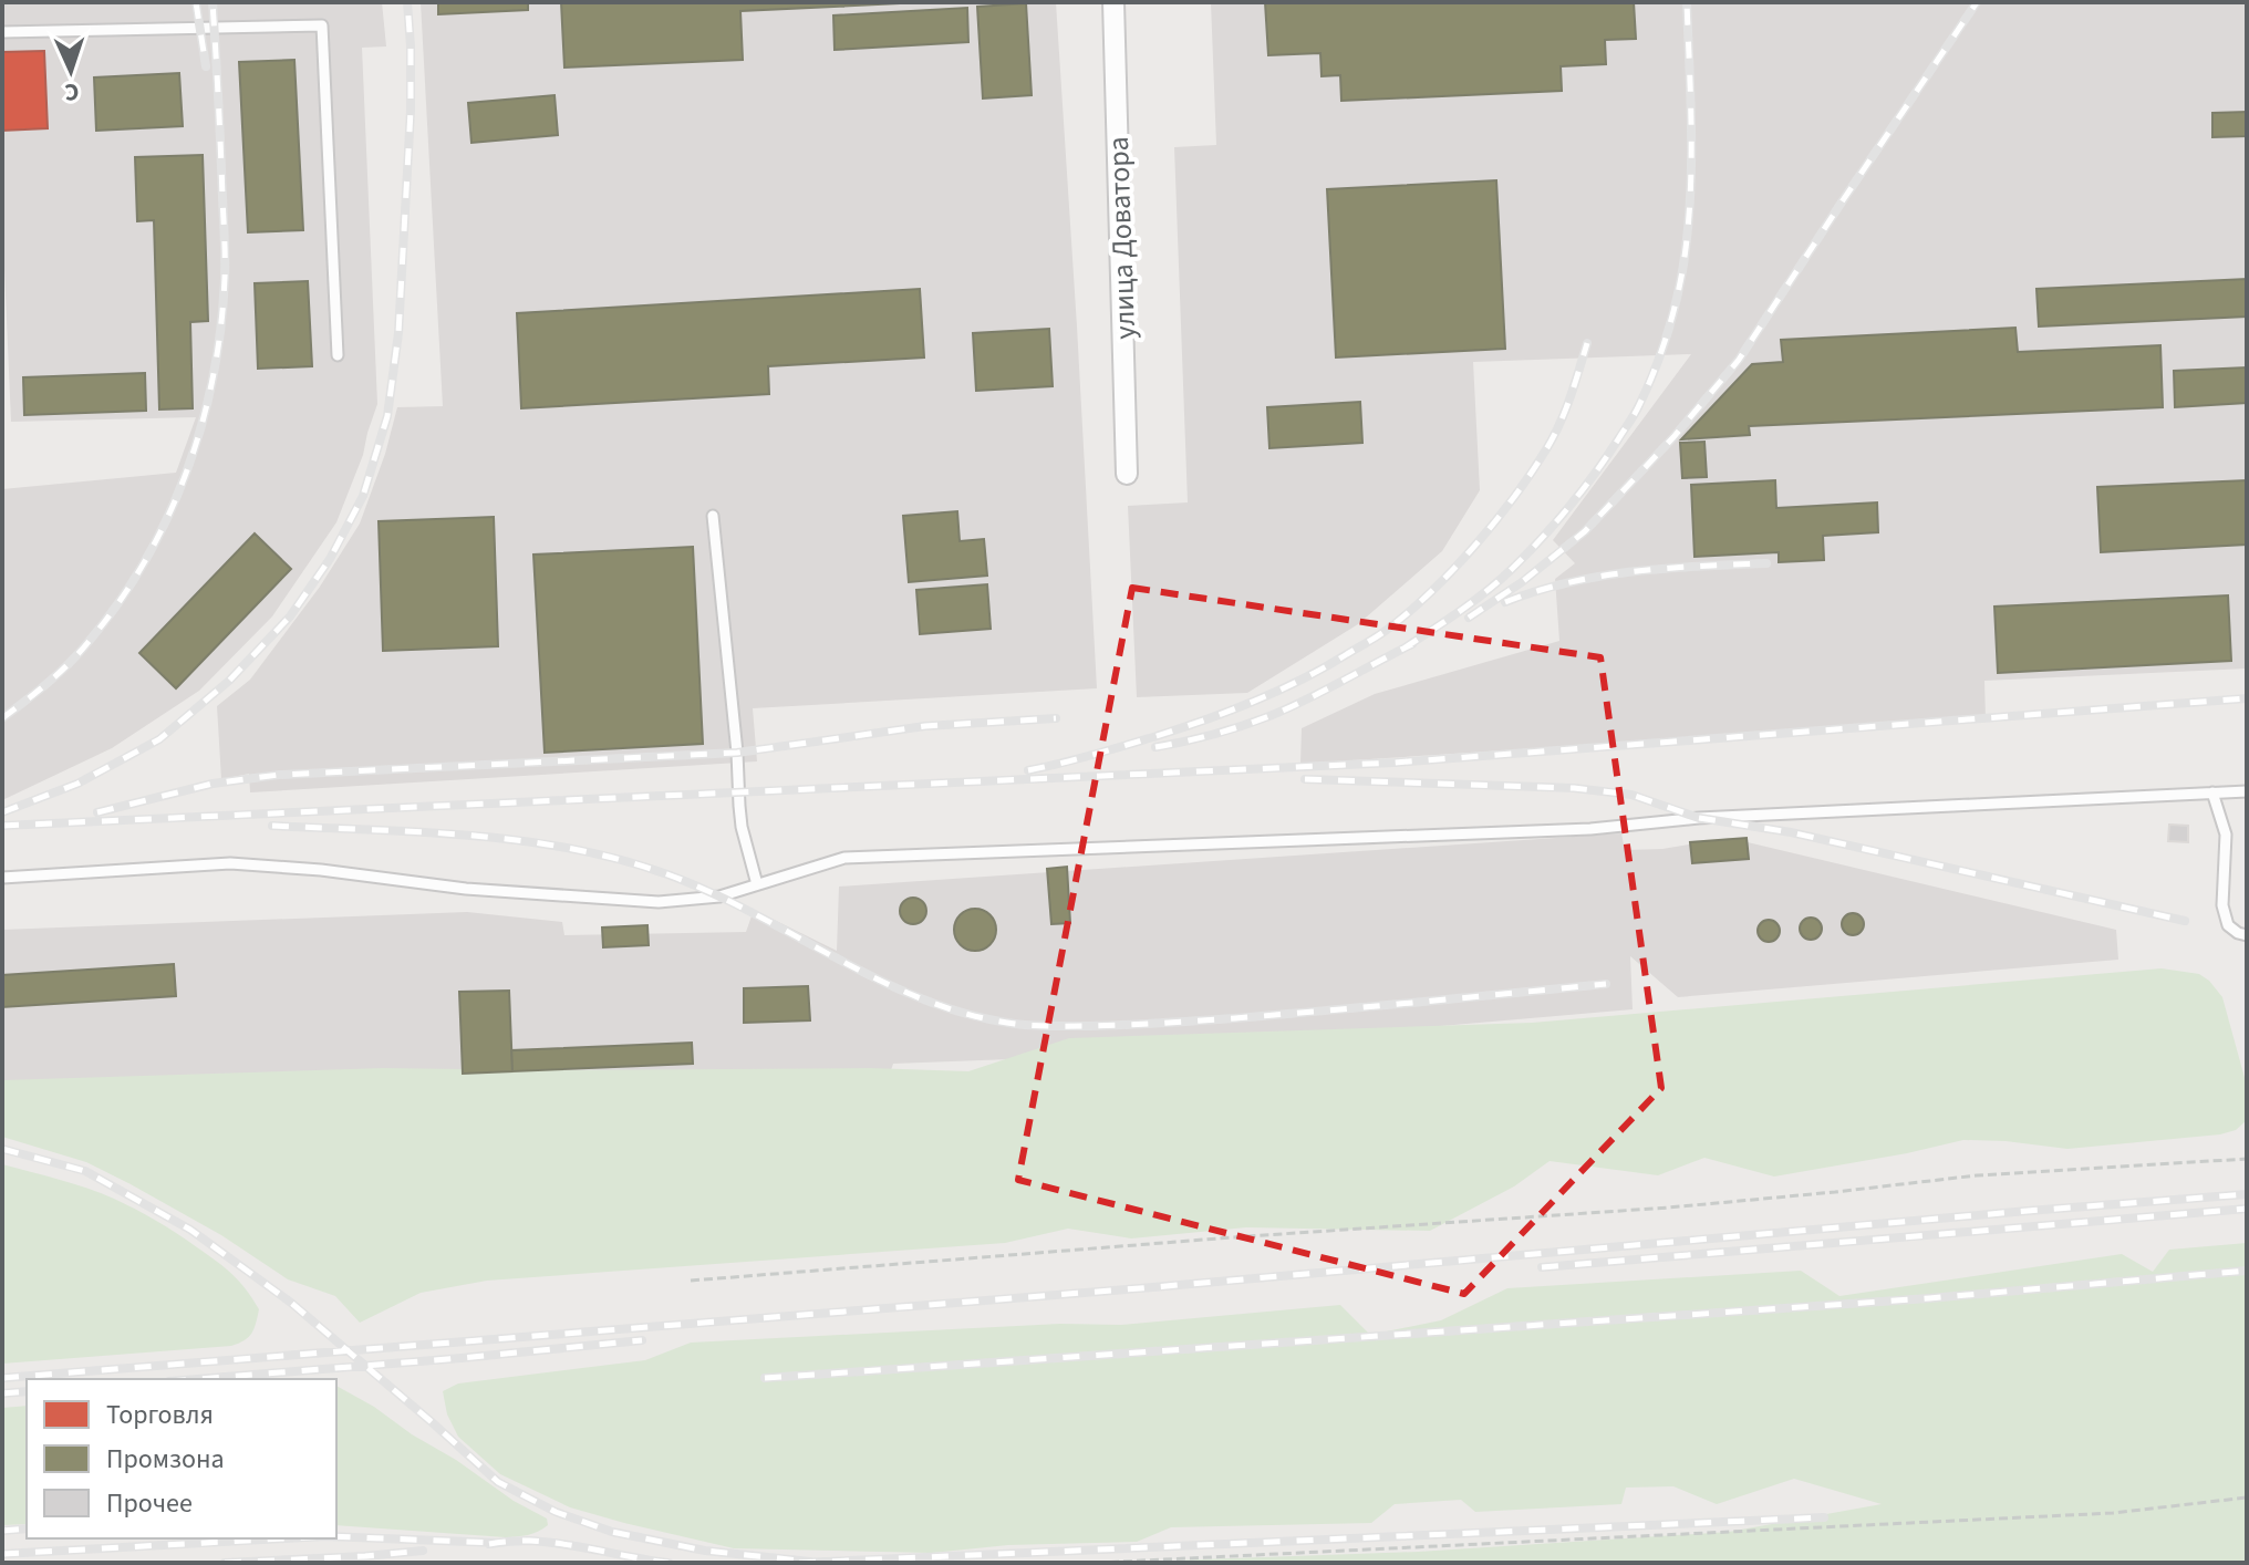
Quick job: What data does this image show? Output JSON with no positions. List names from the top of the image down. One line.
{"streets":{"street":["улица Доватора"]},"legend":["Торговля","Промзона","Прочее"],"north":"bottom"}
